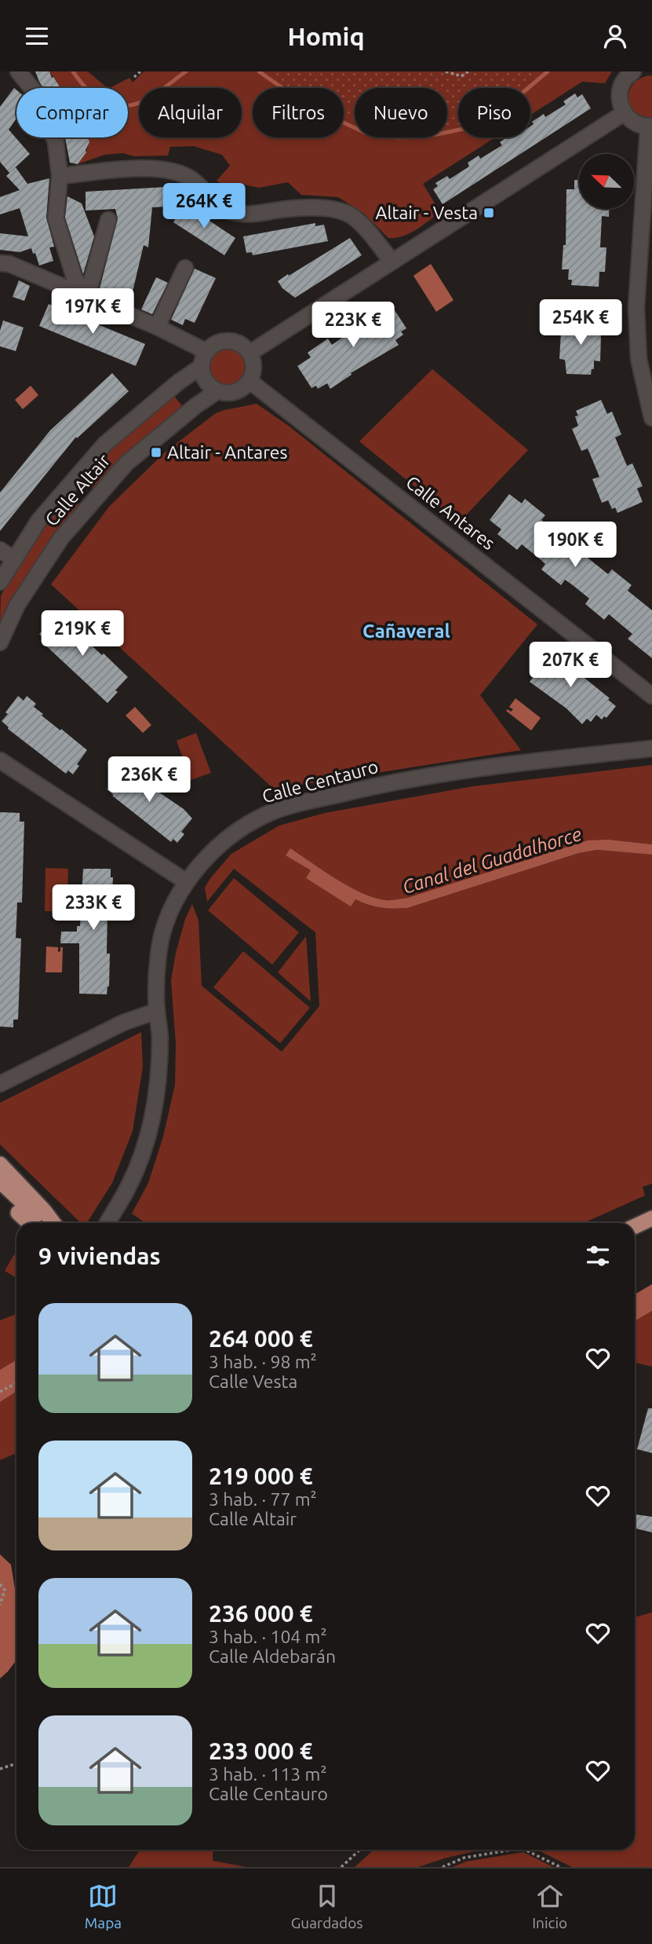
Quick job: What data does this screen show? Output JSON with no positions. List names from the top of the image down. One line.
{"streets":{"street":["Calle Altair","Calle Antares","Calle Centauro"]},"crossings":[["Calle Altair","Calle Antares"]],"districts":["Cañaveral"],"water":["Canal del Guadalhorce"],"places":{"transit":["Altair - Vesta","Altair - Antares"]},"north":"top left","page":{"header":"Homiq","chip":["Comprar","Alquilar","Filtros","Nuevo","Piso"],"price":["264K €","197K €","254K €","223K €","190K €","219K €","207K €","236K €","233K €"],"heading":"9 viviendas","list":[{"name":"264 000 €","note":"3 hab. · 98 m² · Calle Vesta"},{"name":"219 000 €","note":"3 hab. · 77 m² · Calle Altair"},{"name":"236 000 €","note":"3 hab. · 104 m² · Calle Aldebarán"},{"name":"233 000 €","note":"3 hab. · 113 m² · Calle Centauro"}],"tabs":["Mapa","Guardados","Inicio"]}}
